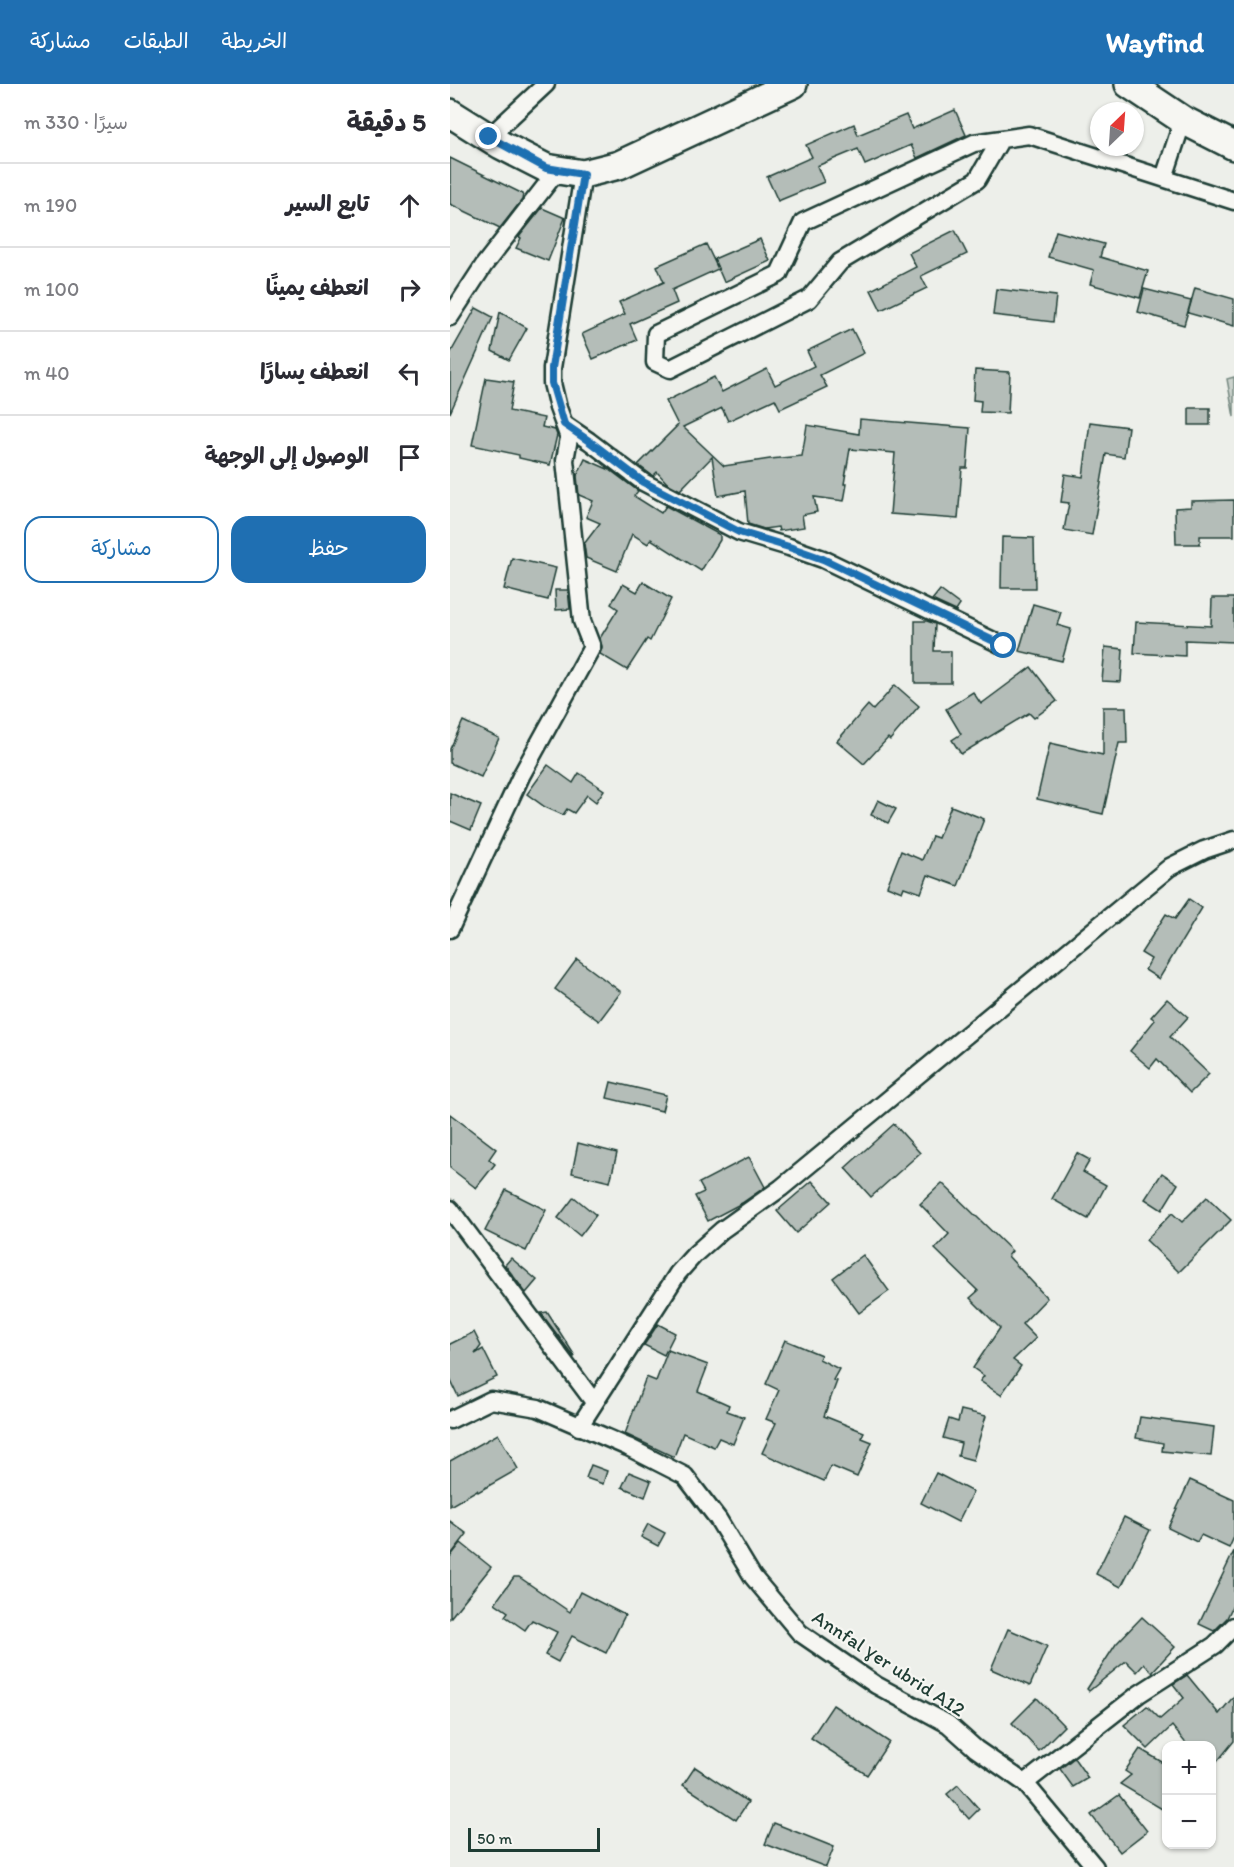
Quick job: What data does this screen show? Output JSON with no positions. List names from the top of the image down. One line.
{"streets":{"street":["Annfal ɣer ubrid A12"]},"scale_bar":"50 m","north":"top right","page":{"header":"Wayfind","nav":["الخريطة","الطبقات","مشاركة"],"heading":["5 دقيقة","سيرًا · 330 m"],"list":[["تابع السير","190 m"],["انعطف يمينًا","100 m"],["انعطف يسارًا","40 m"],"الوصول إلى الوجهة"],"buttons":["حفظ","مشاركة"],"map_buttons":["+","−"],"scale":"50 m"}}
